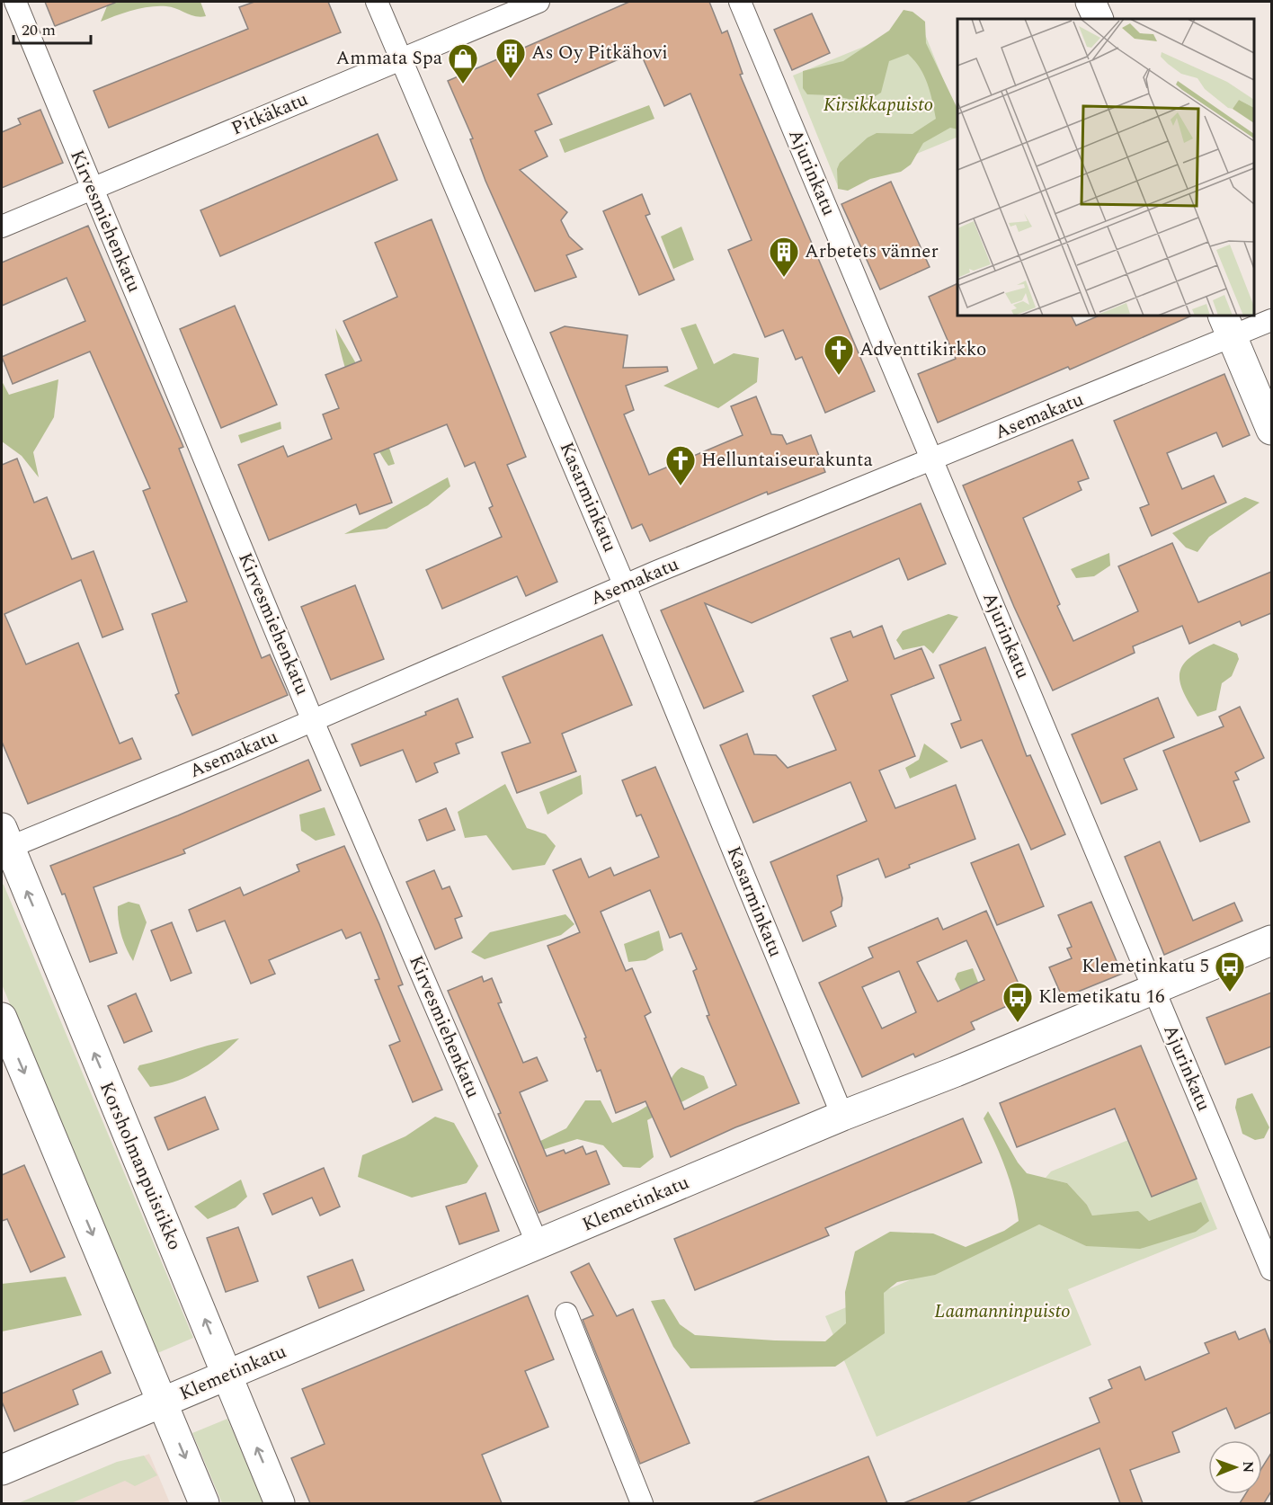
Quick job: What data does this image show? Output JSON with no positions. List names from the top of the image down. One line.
{"streets":{"street":["Pitkäkatu","Ajurinkatu","Kirvesmiehenkatu","Asemakatu","Kasarminkatu","Korsholmanpuistikko","Klemetinkatu"]},"crossings":[["Pitkäkatu","Kirvesmiehenkatu"],["Pitkäkatu","Kasarminkatu"],["Ajurinkatu","Asemakatu"],["Ajurinkatu","Klemetinkatu"],["Kirvesmiehenkatu","Asemakatu"],["Kirvesmiehenkatu","Klemetinkatu"],["Asemakatu","Kasarminkatu"],["Asemakatu","Korsholmanpuistikko"],["Kasarminkatu","Klemetinkatu"],["Korsholmanpuistikko","Klemetinkatu"]],"parks":["Kirsikkapuisto","Laamanninpuisto"],"places":{"building":["As Oy Pitkähovi","Arbetets vänner"],"shop":["Ammata Spa"],"church":["Adventtikirkko","Helluntaiseurakunta"],"bus stop":["Klemetinkatu 5","Klemetikatu 16"]},"scale_bar":"20 m","north":"right"}
